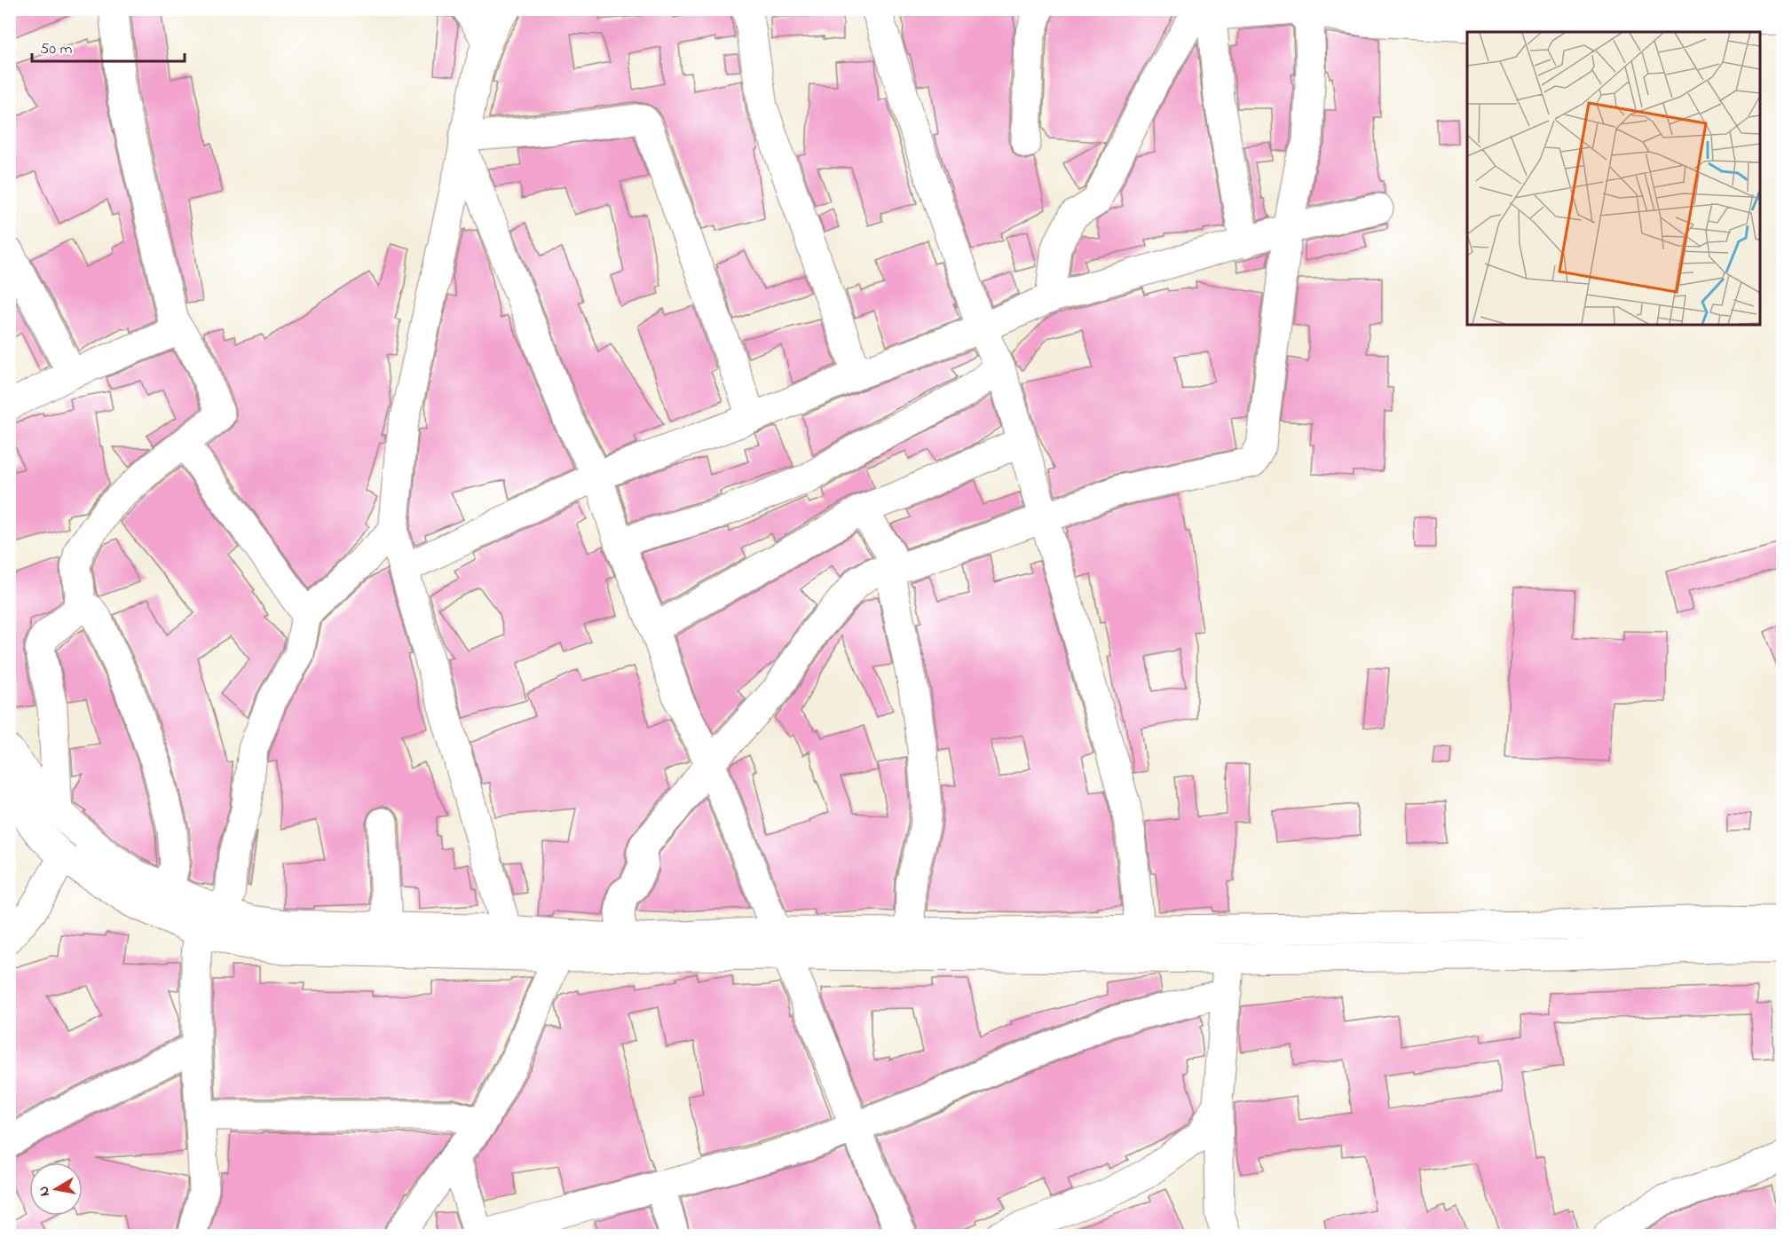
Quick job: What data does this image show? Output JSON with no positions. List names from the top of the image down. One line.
{"scale_bar":"50 m","north":"left"}
